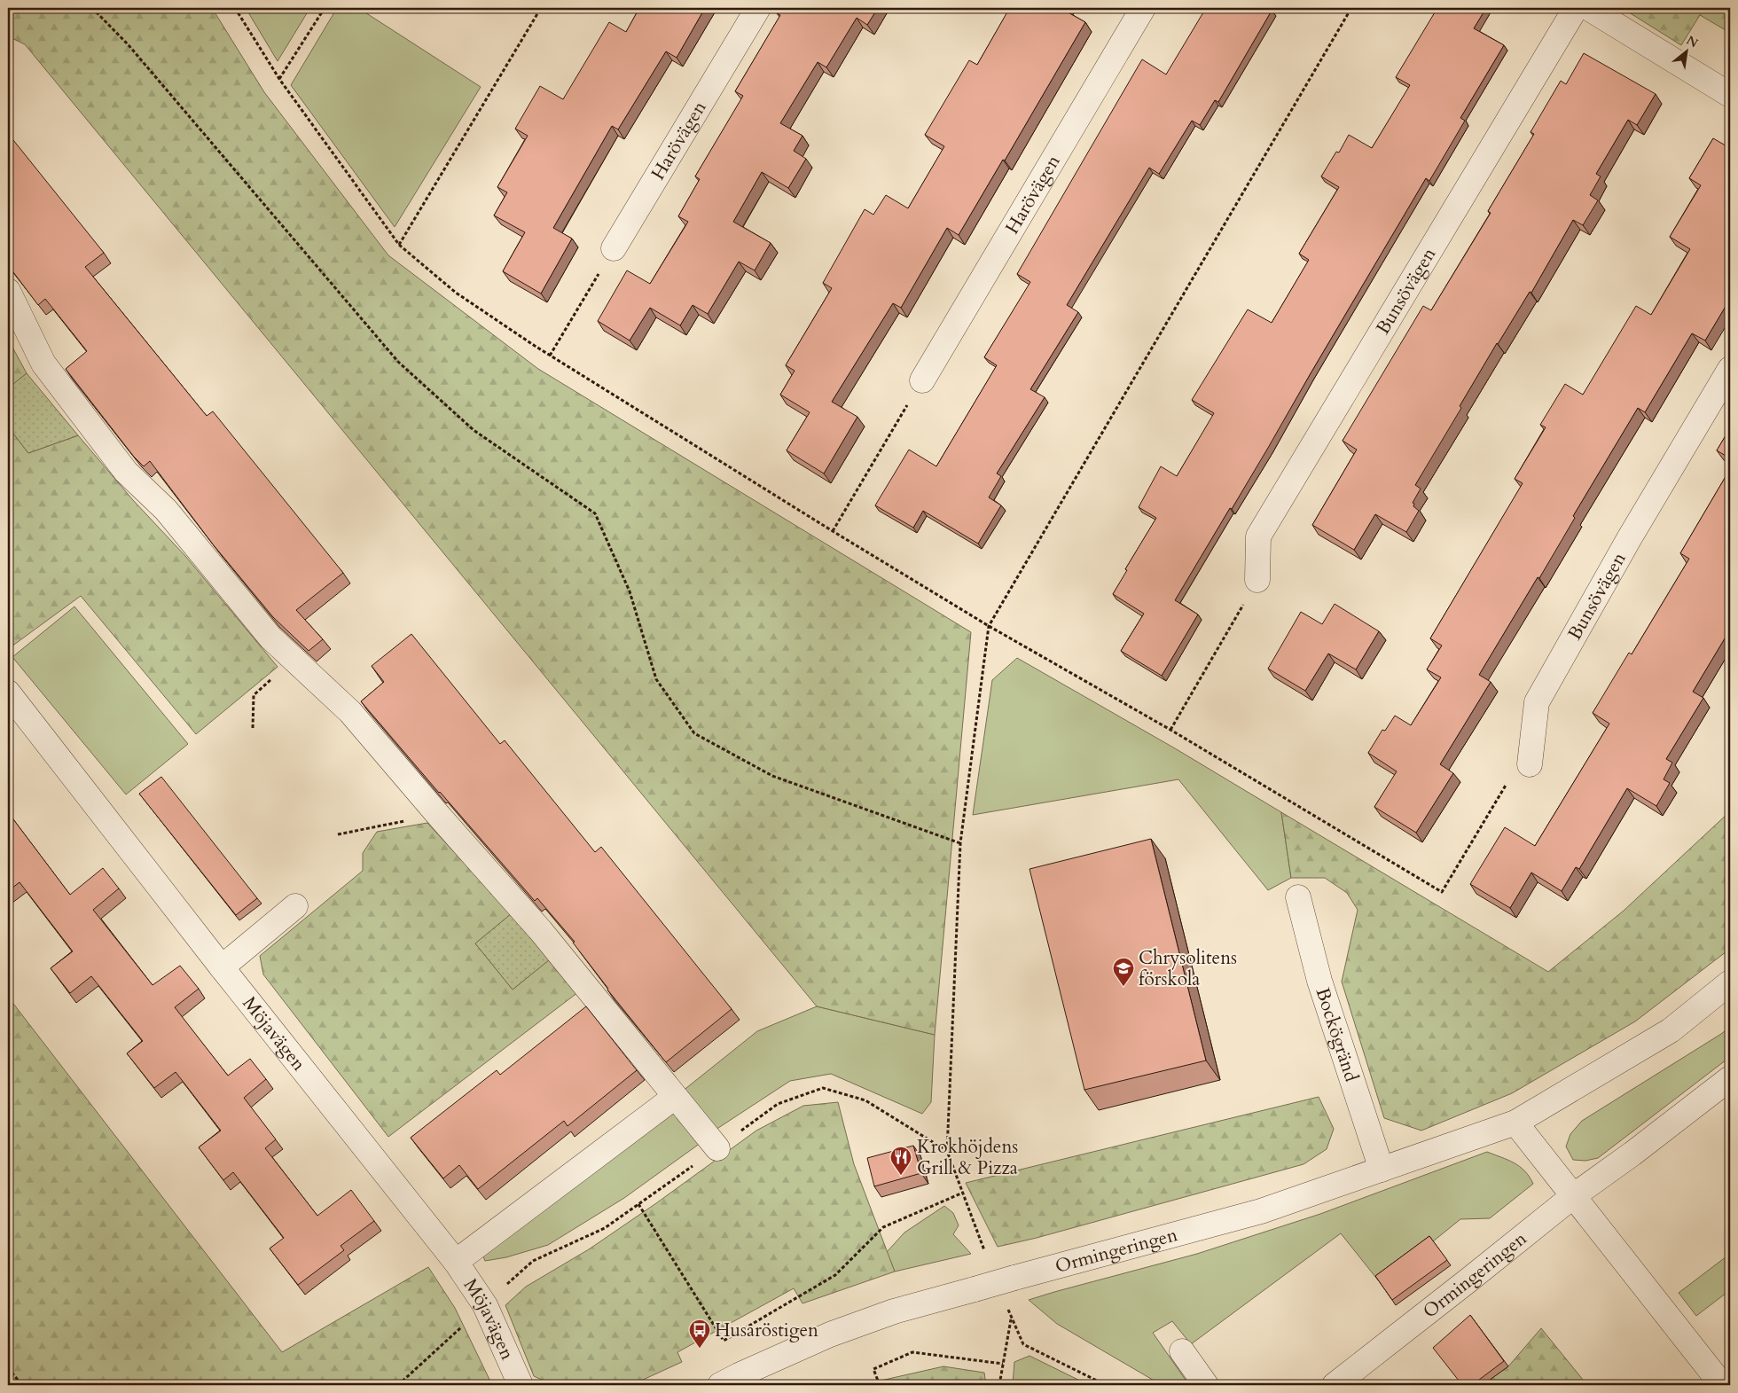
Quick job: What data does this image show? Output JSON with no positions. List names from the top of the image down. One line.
{"streets":{"street":["Harövägen","Bunsövägen","Möjavägen","Bockögränd","Ormingeringen"]},"crossings":[["Bockögränd","Ormingeringen"]],"places":{"school or university":["Chrysolitens förskola"],"restaurant":["Krokhöjdens Grill & Pizza"],"bus stop":["Husaröstigen"]},"north":"top right"}
